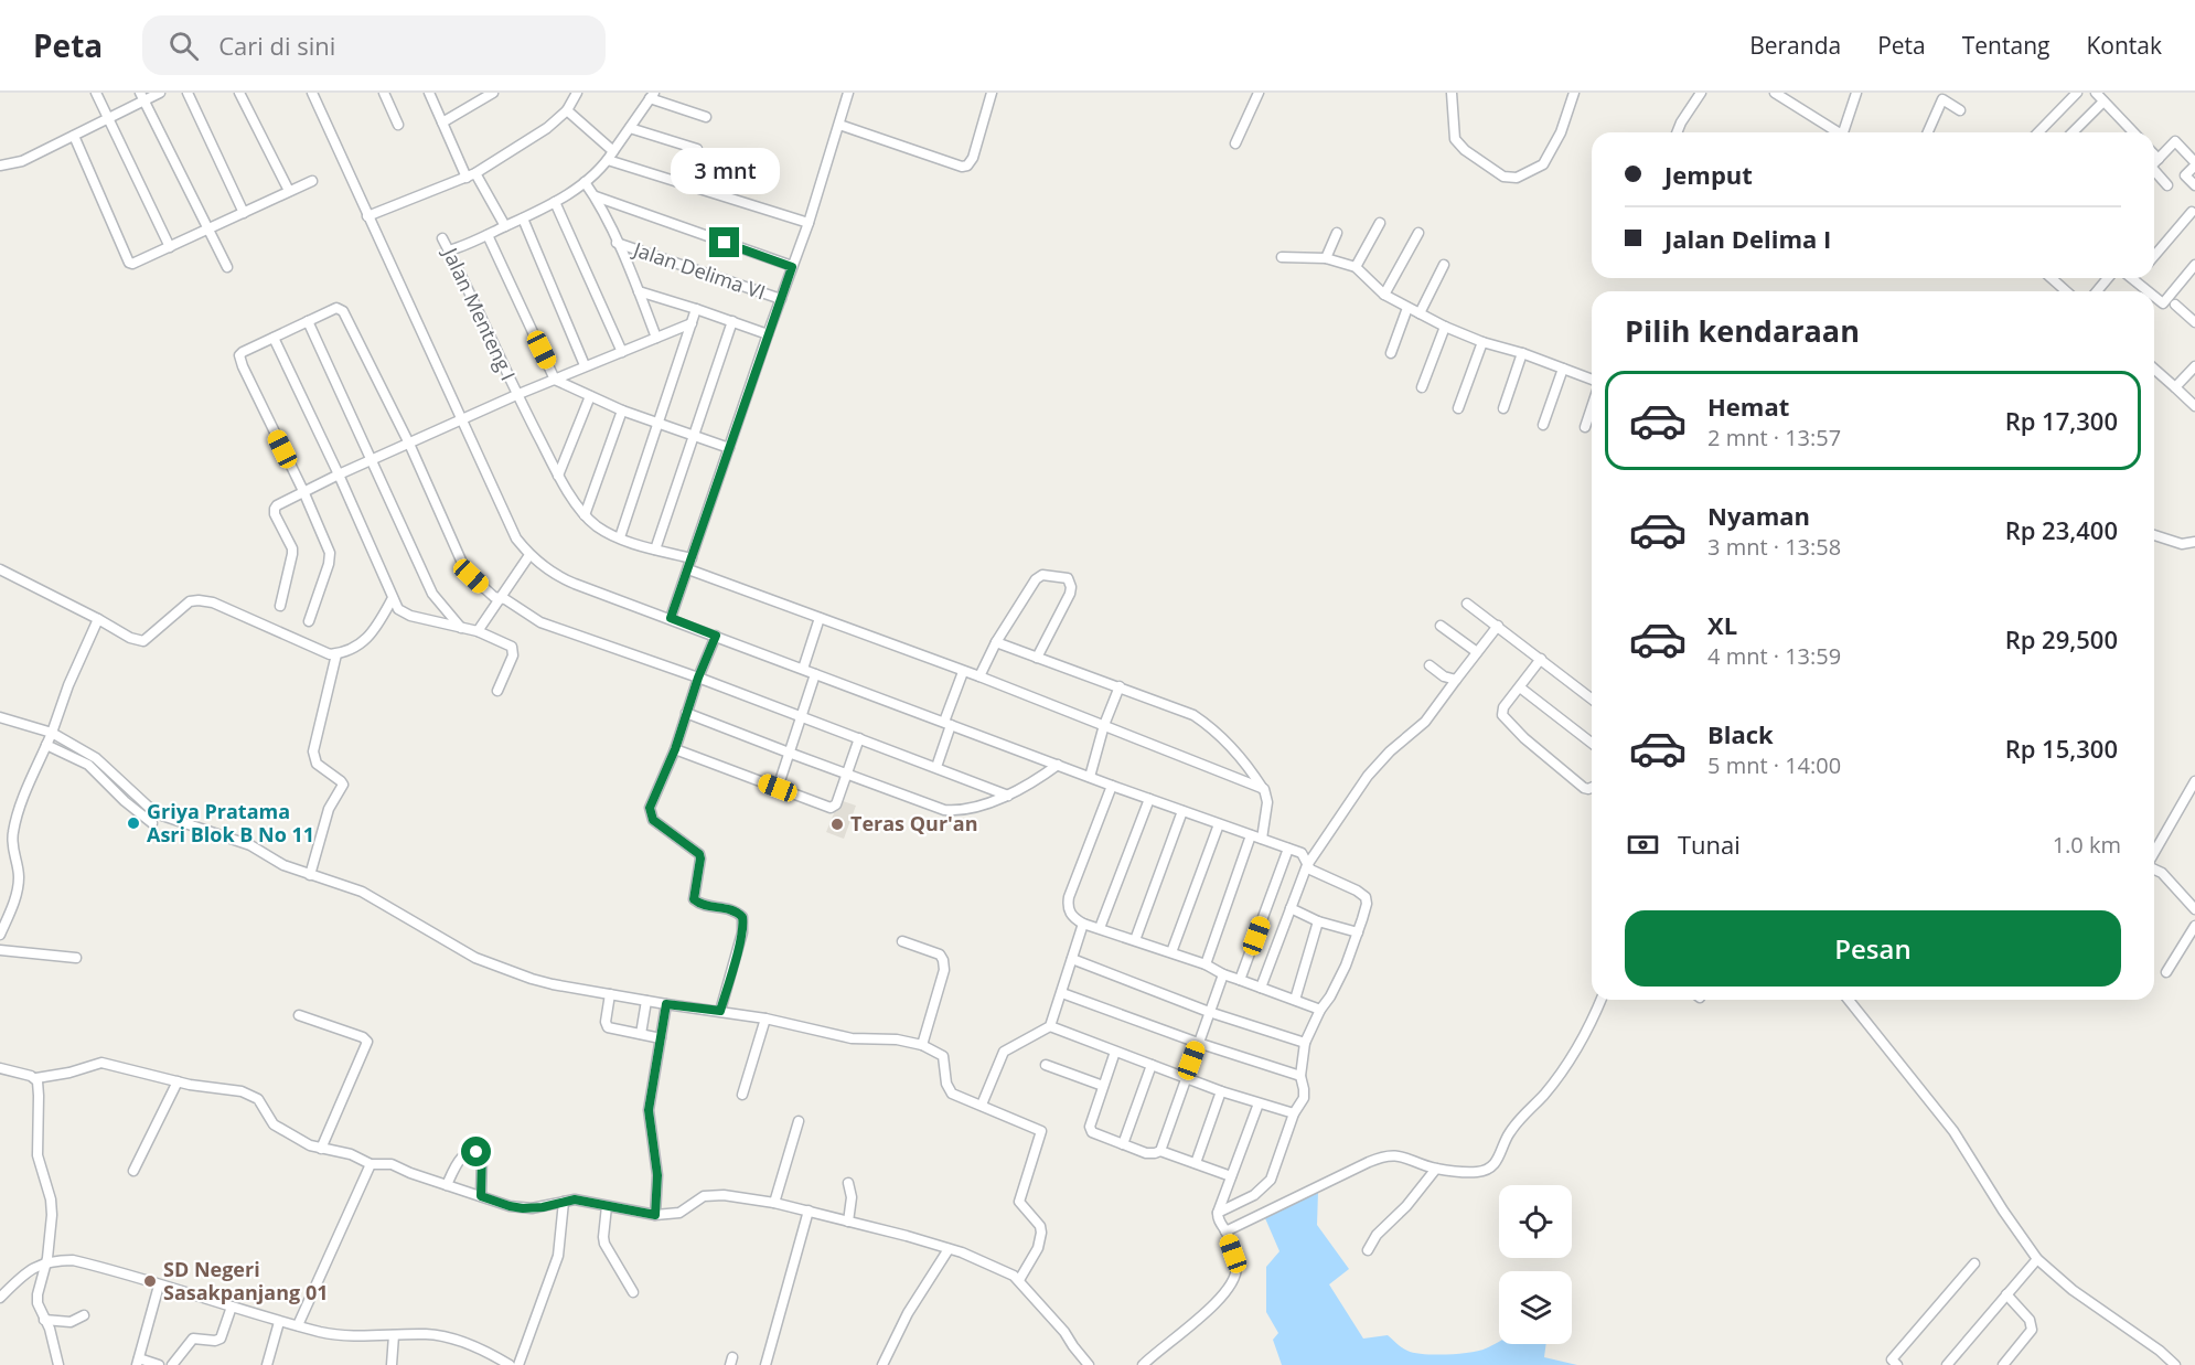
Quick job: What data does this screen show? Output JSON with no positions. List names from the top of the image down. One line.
{"streets":{"street":["Jalan Delima VI","Jalan Menteng I"]},"places":["Griya Pratama Asri Blok B No 11","Teras Qur'an","SD Negeri Sasakpanjang 01"],"page":{"header":"Peta","search":"Cari di sini","nav":["Beranda","Peta","Tentang","Kontak"],"banner":["Jemput","Jalan Delima I"],"bubble":"3 mnt","heading":"Pilih kendaraan","list":[{"name":"Hemat","note":"2 mnt · 13:57","value":"Rp 17,300"},{"name":"Nyaman","note":"3 mnt · 13:58","value":"Rp 23,400"},{"name":"XL","note":"4 mnt · 13:59","value":"Rp 29,500"},{"name":"Black","note":"5 mnt · 14:00","value":"Rp 15,300"}],"pay":["Tunai","1.0 km"],"buttons":"Pesan"}}
